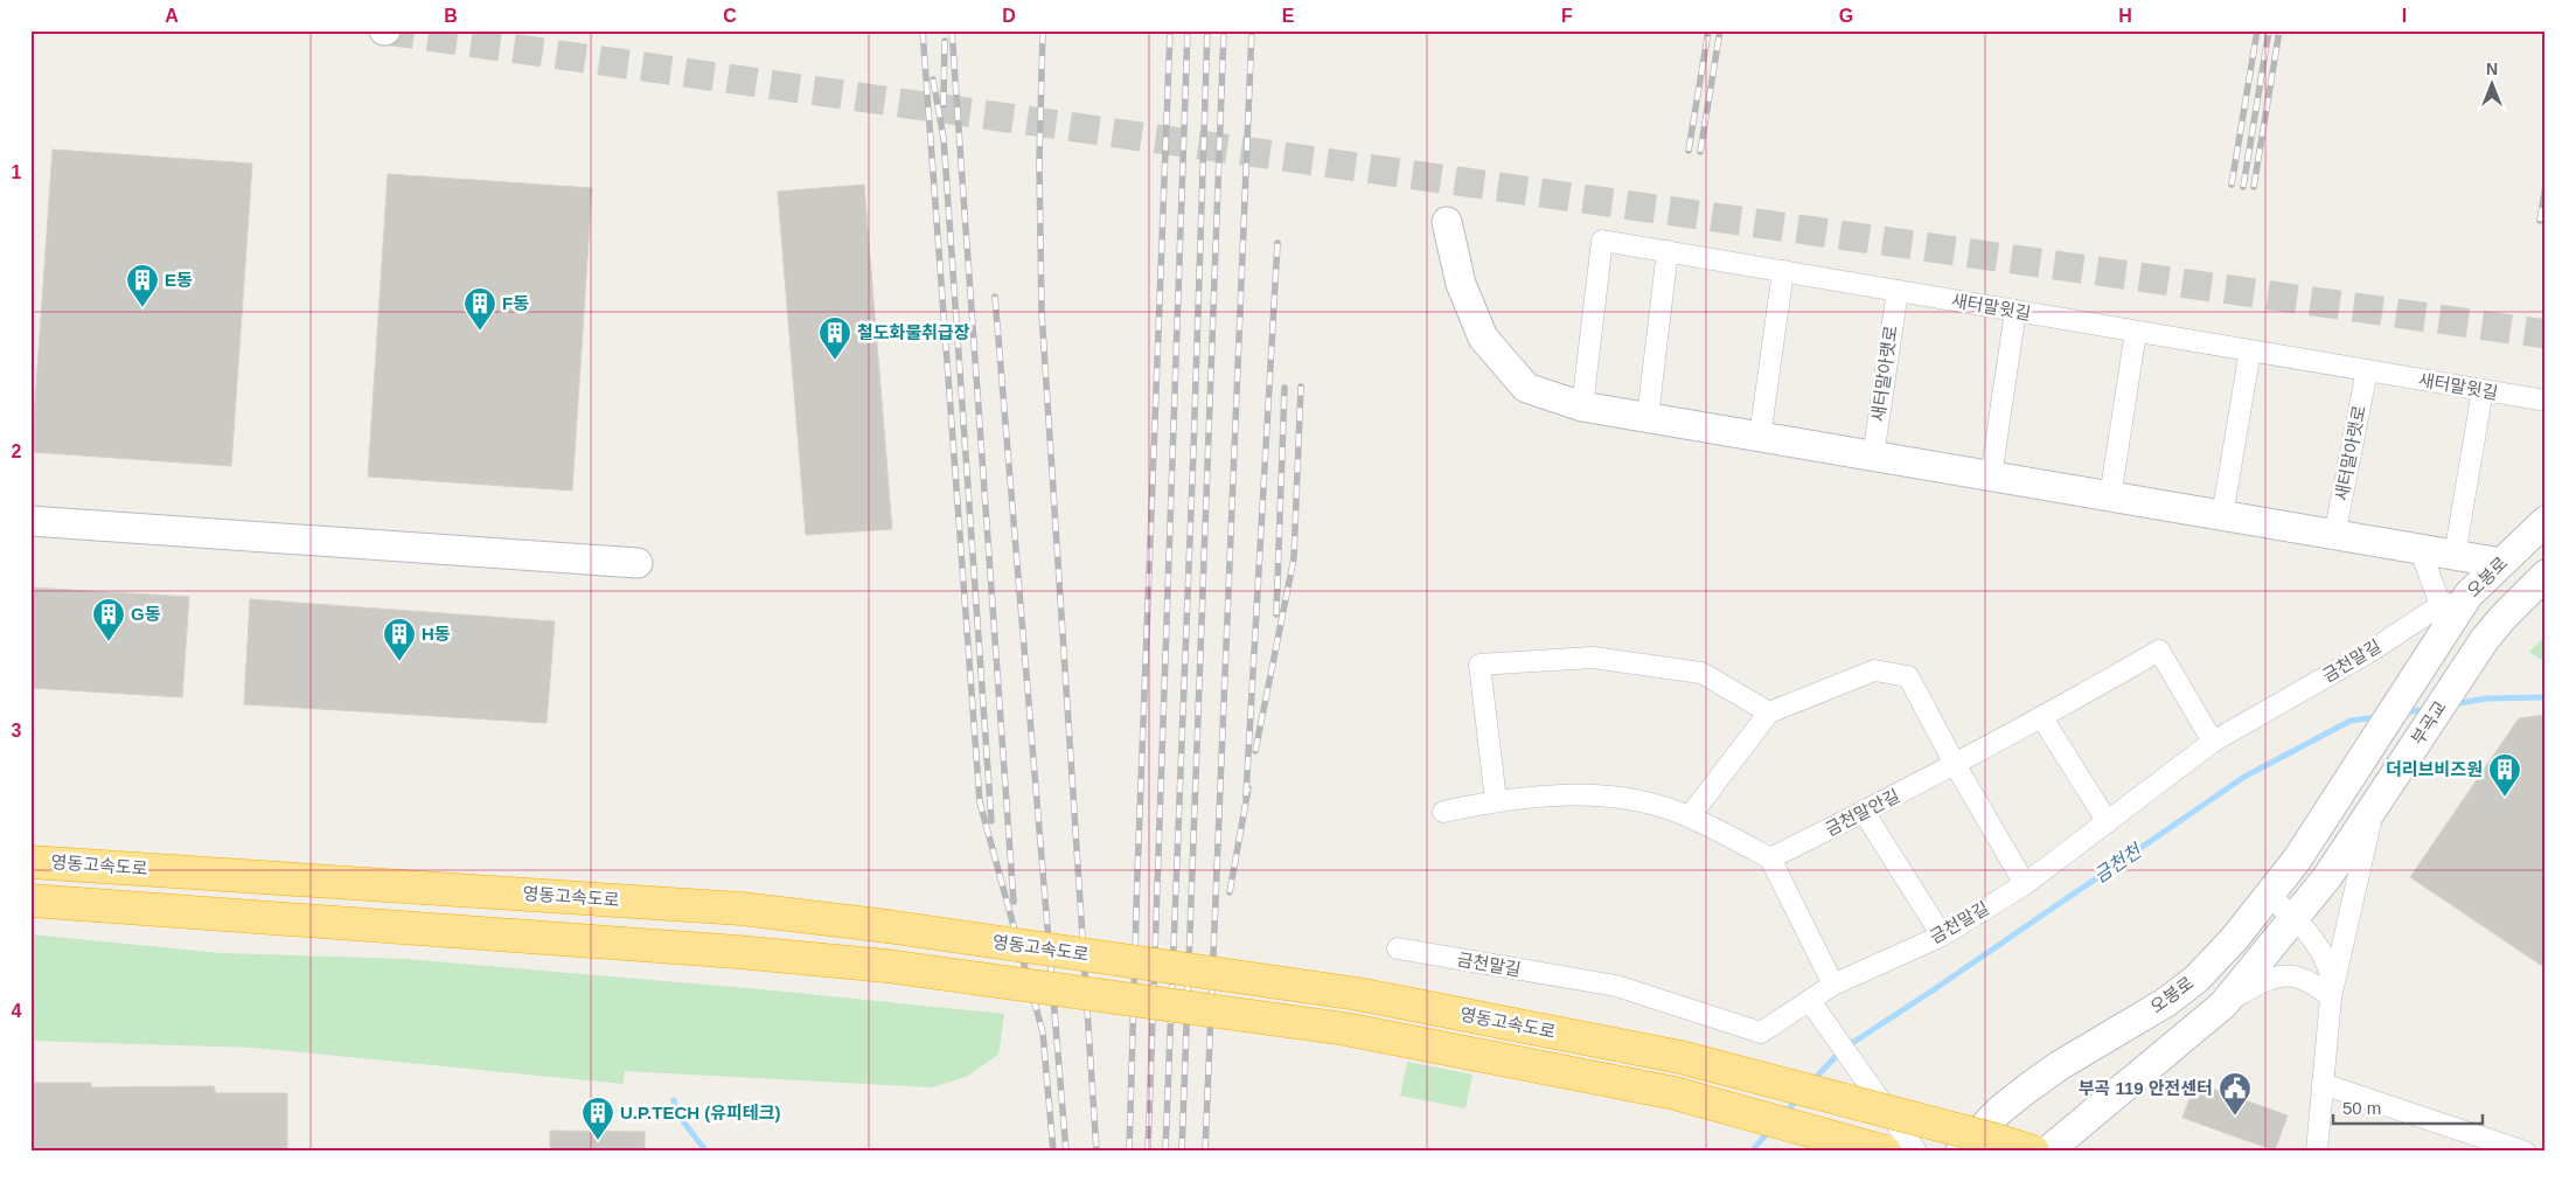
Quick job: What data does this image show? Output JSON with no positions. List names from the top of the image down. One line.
{"streets":{"highway":["영동고속도로"],"street":["새터말윗길","새터말아랫로","오봉로","금천말길","부곡교","금천말안길"]},"crossings":[["새터말윗길","새터말아랫로"],["오봉로","금천말길"],["오봉로","부곡교"],["금천말길","금천말안길"]],"water":["금천천"],"places":{"building":["E동","F동","철도화물취급장","G동","H동","더리브비즈원","U.P.TECH (유피테크)"],"public building":["부곡 119 안전센터"]},"scale_bar":"50 m","north":"top","grid":{"columns":["A","B","C","D","E","F","G","H","I"],"rows":["1","2","3","4"]}}
